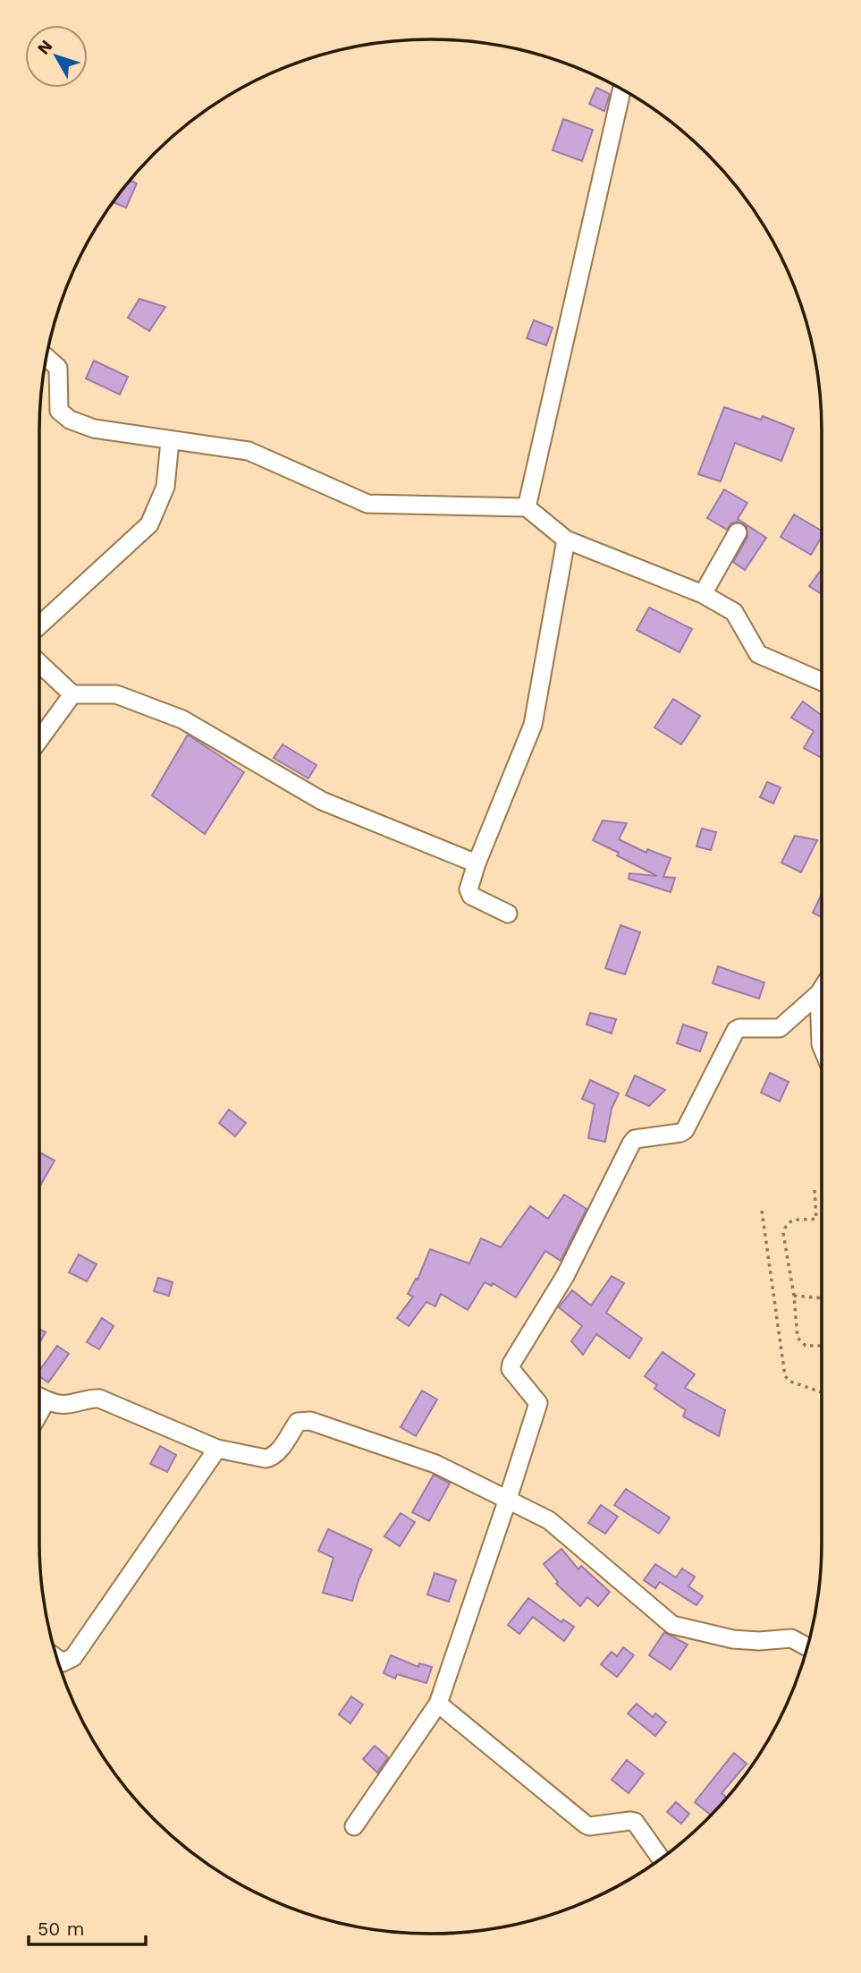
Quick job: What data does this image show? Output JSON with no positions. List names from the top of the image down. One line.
{"scale_bar":"50 m","north":"top left"}
